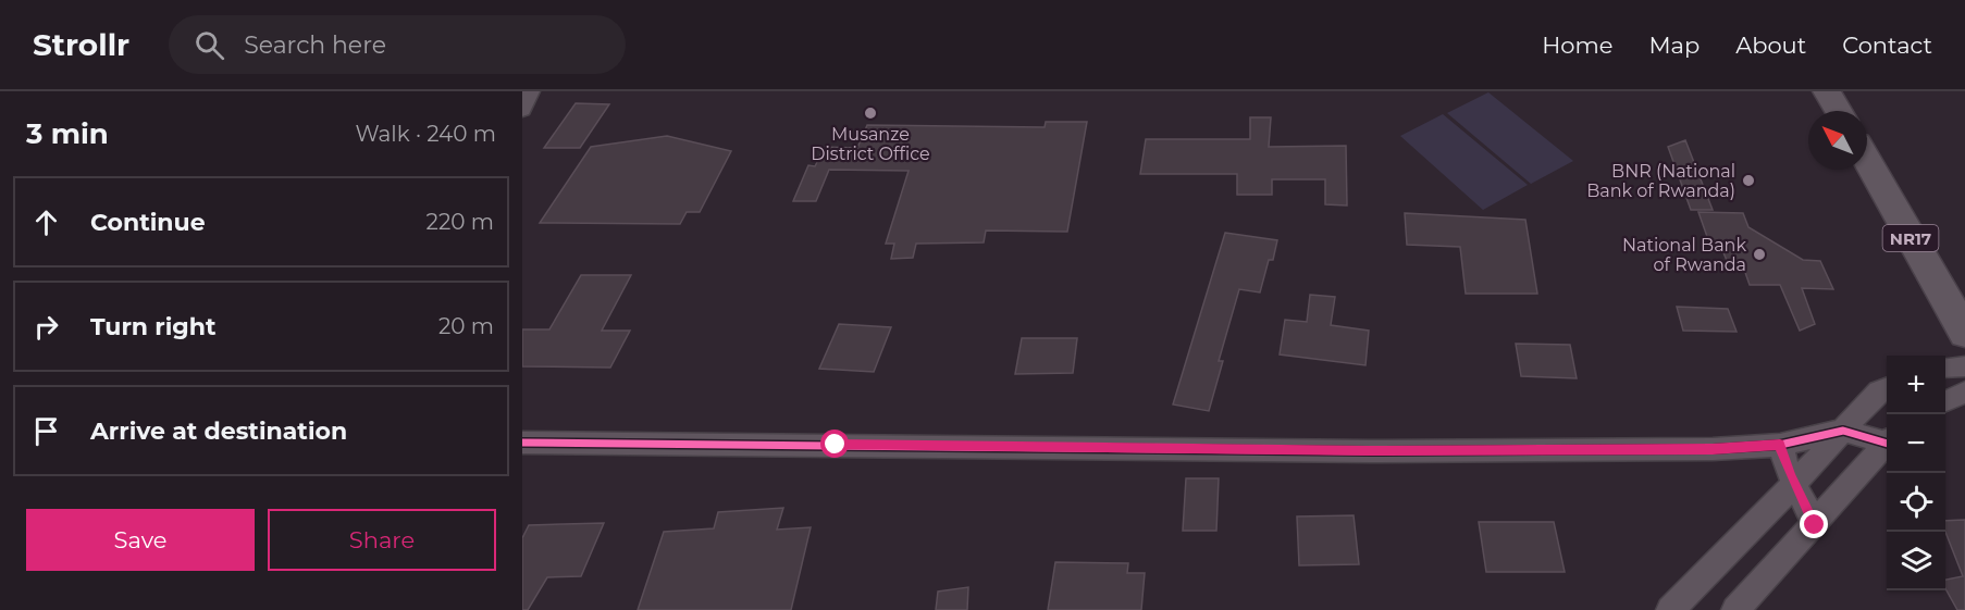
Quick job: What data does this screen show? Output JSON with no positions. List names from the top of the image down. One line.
{"streets":{"main road":["NR17"]},"places":["Musanze District Office","BNR (National Bank of Rwanda)","National Bank of Rwanda"],"north":"top left","page":{"header":"Strollr","search":"Search here","nav":["Home","Map","About","Contact"],"heading":["3 min","Walk · 240 m"],"list":[["Continue","220 m"],["Turn right","20 m"],"Arrive at destination"],"map_buttons":["+","−"],"buttons":["Save","Share"]}}
